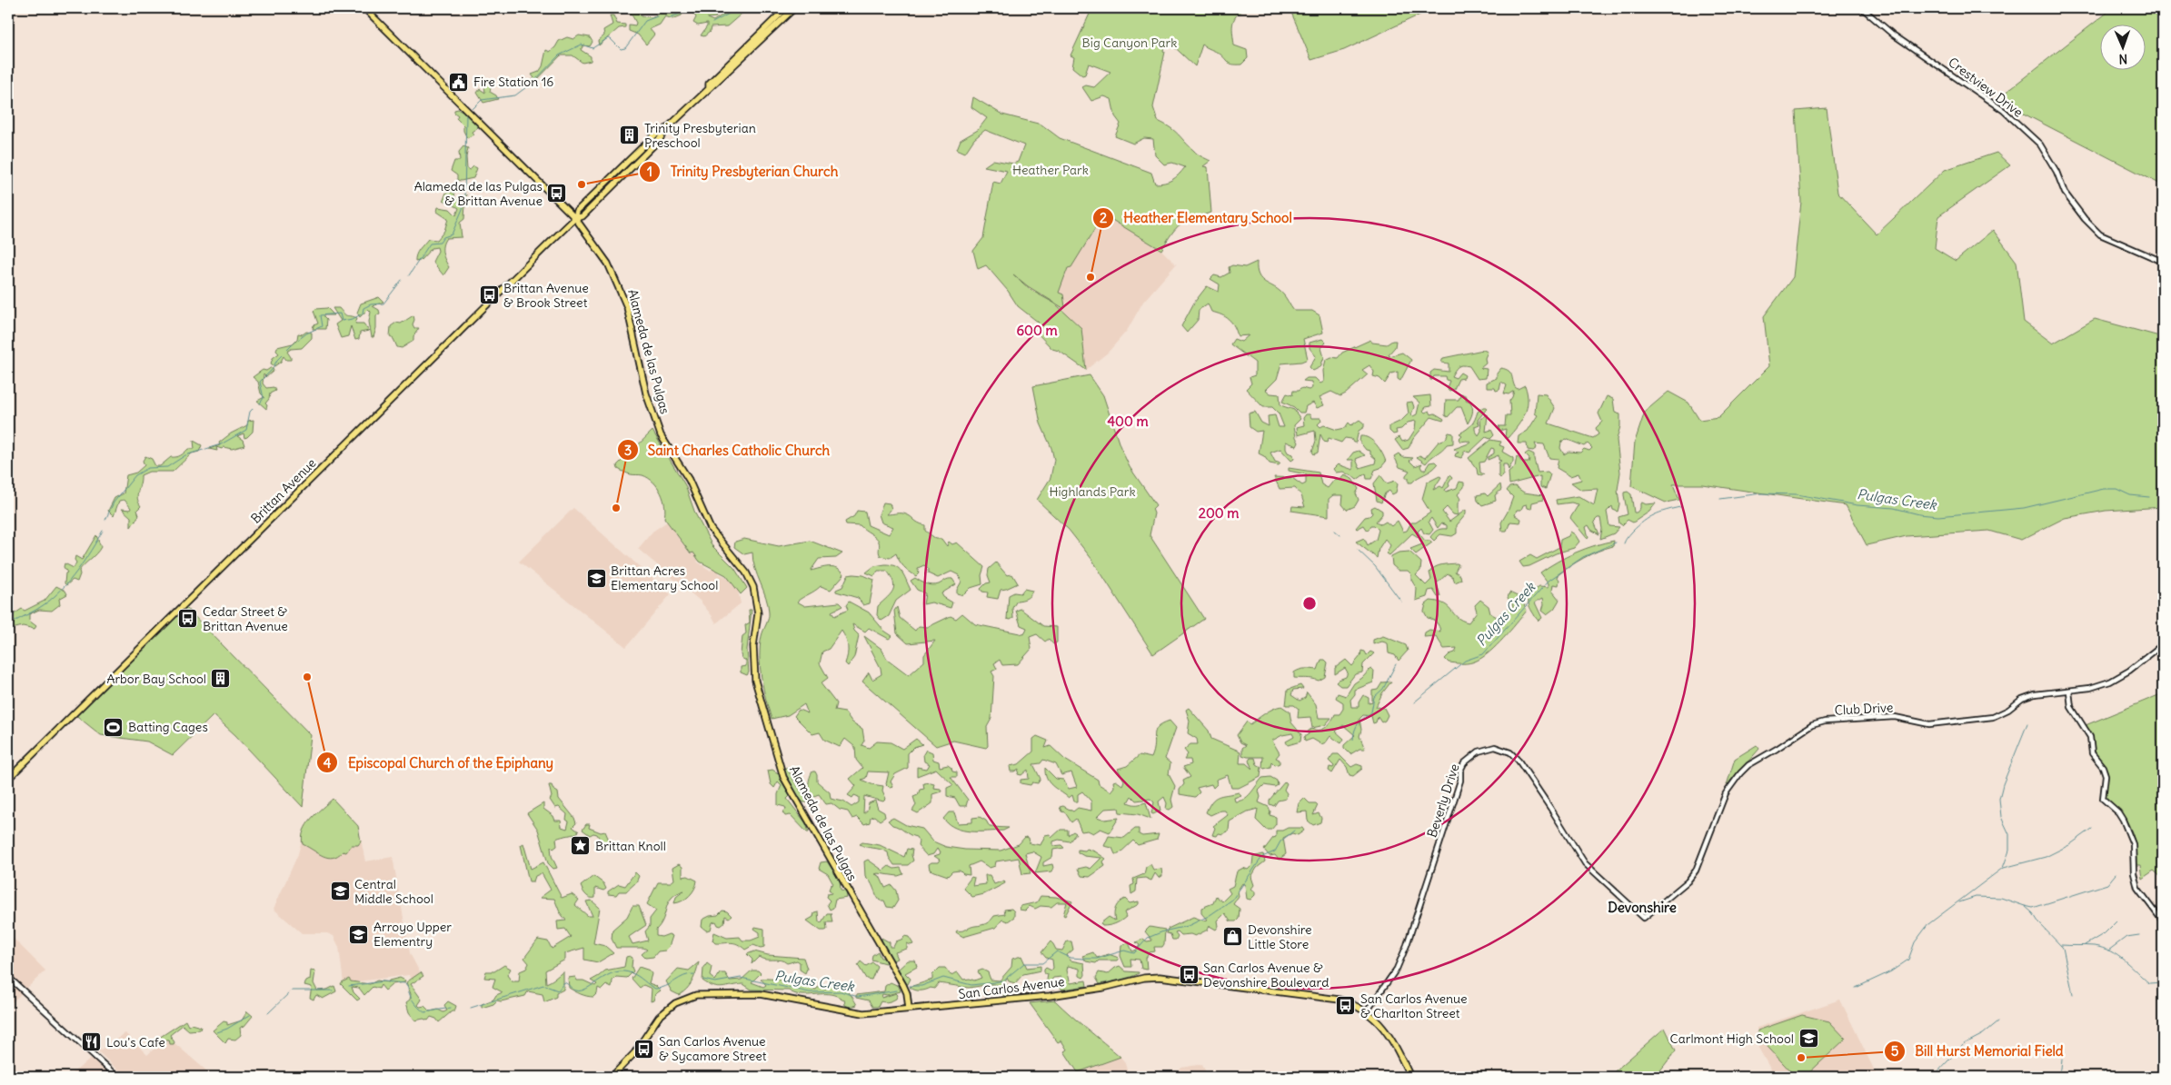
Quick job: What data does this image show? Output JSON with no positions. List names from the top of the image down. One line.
{"streets":{"main road":["Alameda de las Pulgas","Brittan Avenue","San Carlos Avenue"],"street":["Crestview Drive","Club Drive","Beverly Drive"]},"crossings":[["Alameda de las Pulgas","Brittan Avenue"],["Alameda de las Pulgas","San Carlos Avenue"],["Club Drive","Beverly Drive"],["Beverly Drive","San Carlos Avenue"]],"districts":["Devonshire"],"water":["Pulgas Creek"],"parks":["Big Canyon Park","Heather Park","Highlands Park"],"places":{"public building":["Fire Station 16"],"building":["Trinity Presbyterian Preschool","Arbor Bay School"],"other":["Trinity Presbyterian Church","Heather Elementary School","Saint Charles Catholic Church","Episcopal Church of the Epiphany","Bill Hurst Memorial Field"],"bus stop":["Alameda de las Pulgas & Brittan Avenue","Brittan Avenue & Brook Street","Cedar Street & Brittan Avenue","San Carlos Avenue & Devonshire Boulevard","San Carlos Avenue & Charlton Street","San Carlos Avenue & Sycamore Street"],"school or university":["Brittan Acres Elementary School","Central Middle School","Arroyo Upper Elementry","Carlmont High School"],"sports":["Batting Cages"],"place":["Brittan Knoll"],"shop":["Devonshire Little Store"],"restaurant":["Lou's Cafe"]},"north":"bottom","rings":["600 m","400 m","200 m"]}
